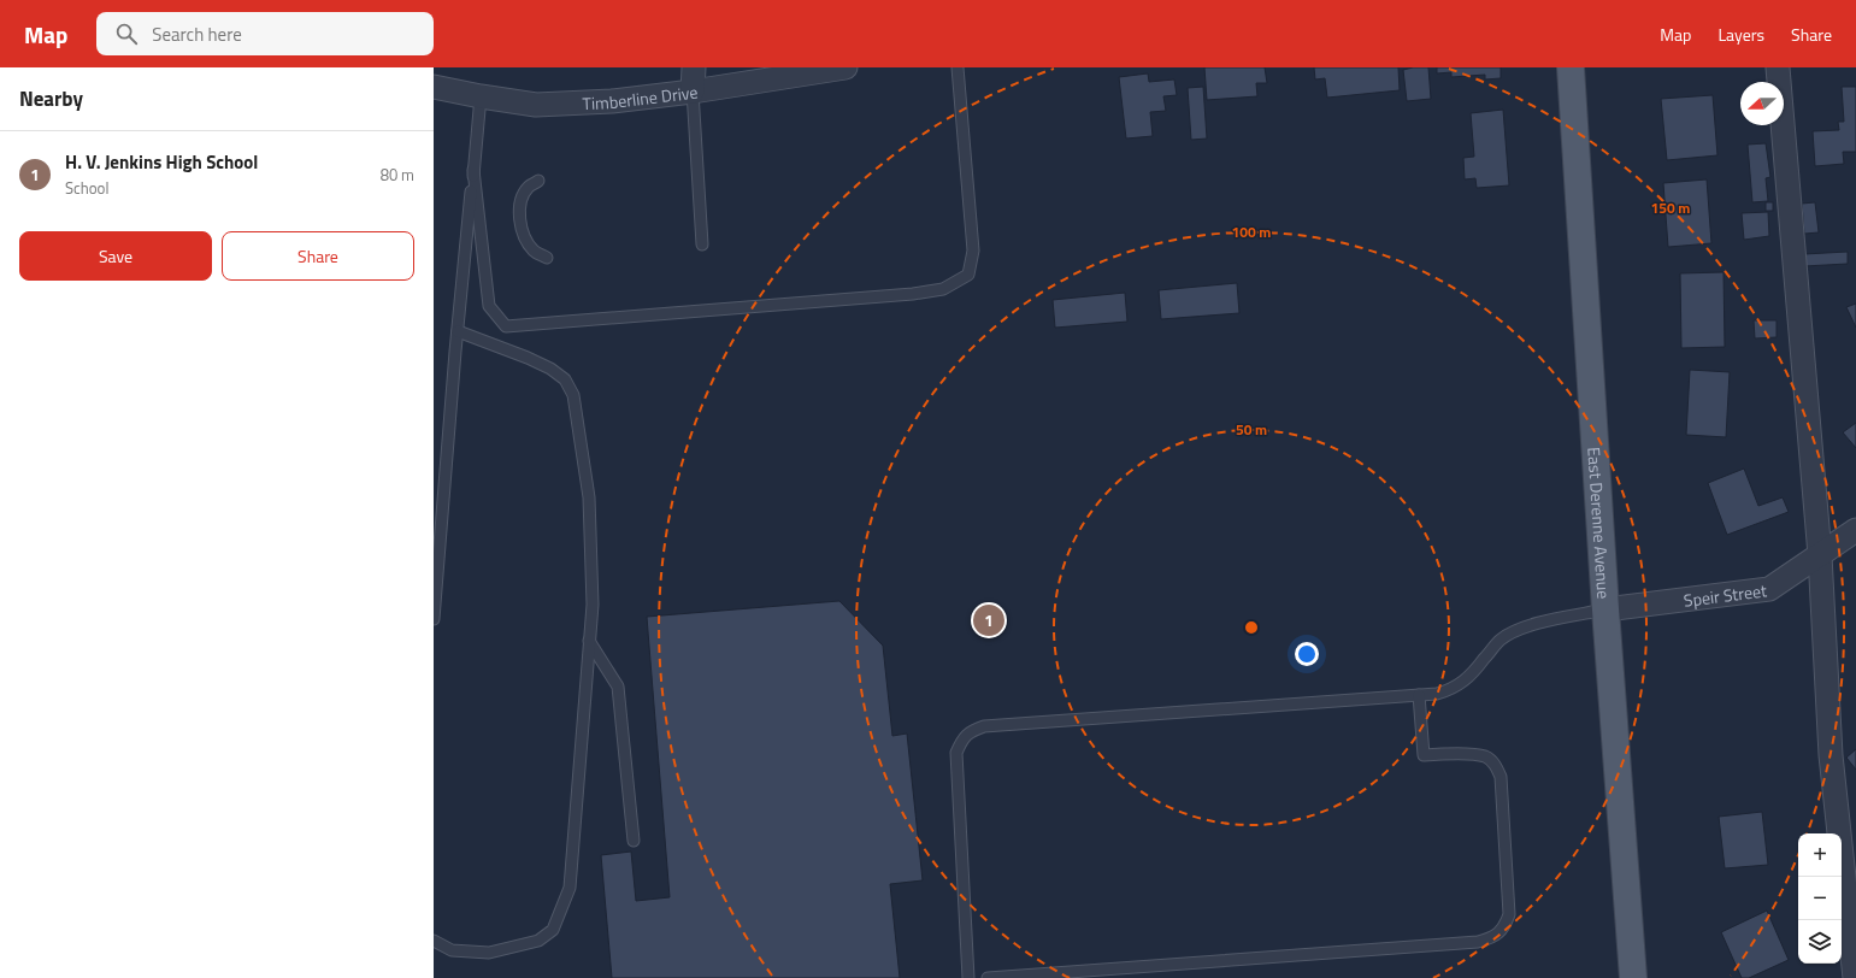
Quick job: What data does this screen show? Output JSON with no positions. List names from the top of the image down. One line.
{"streets":{"main road":["East Derenne Avenue"],"street":["Timberline Drive","Speir Street"]},"crossings":[["East Derenne Avenue","Speir Street"]],"north":"left","page":{"header":"Map","search":"Search here","nav":["Map","Layers","Share"],"heading":"Nearby","list":[{"mark":"1","name":"H. V. Jenkins High School","note":"School","value":"80 m"}],"buttons":["Save","Share"],"pins":"1","map_buttons":["+","−"]},"rings":["150 m","100 m","50 m"]}
